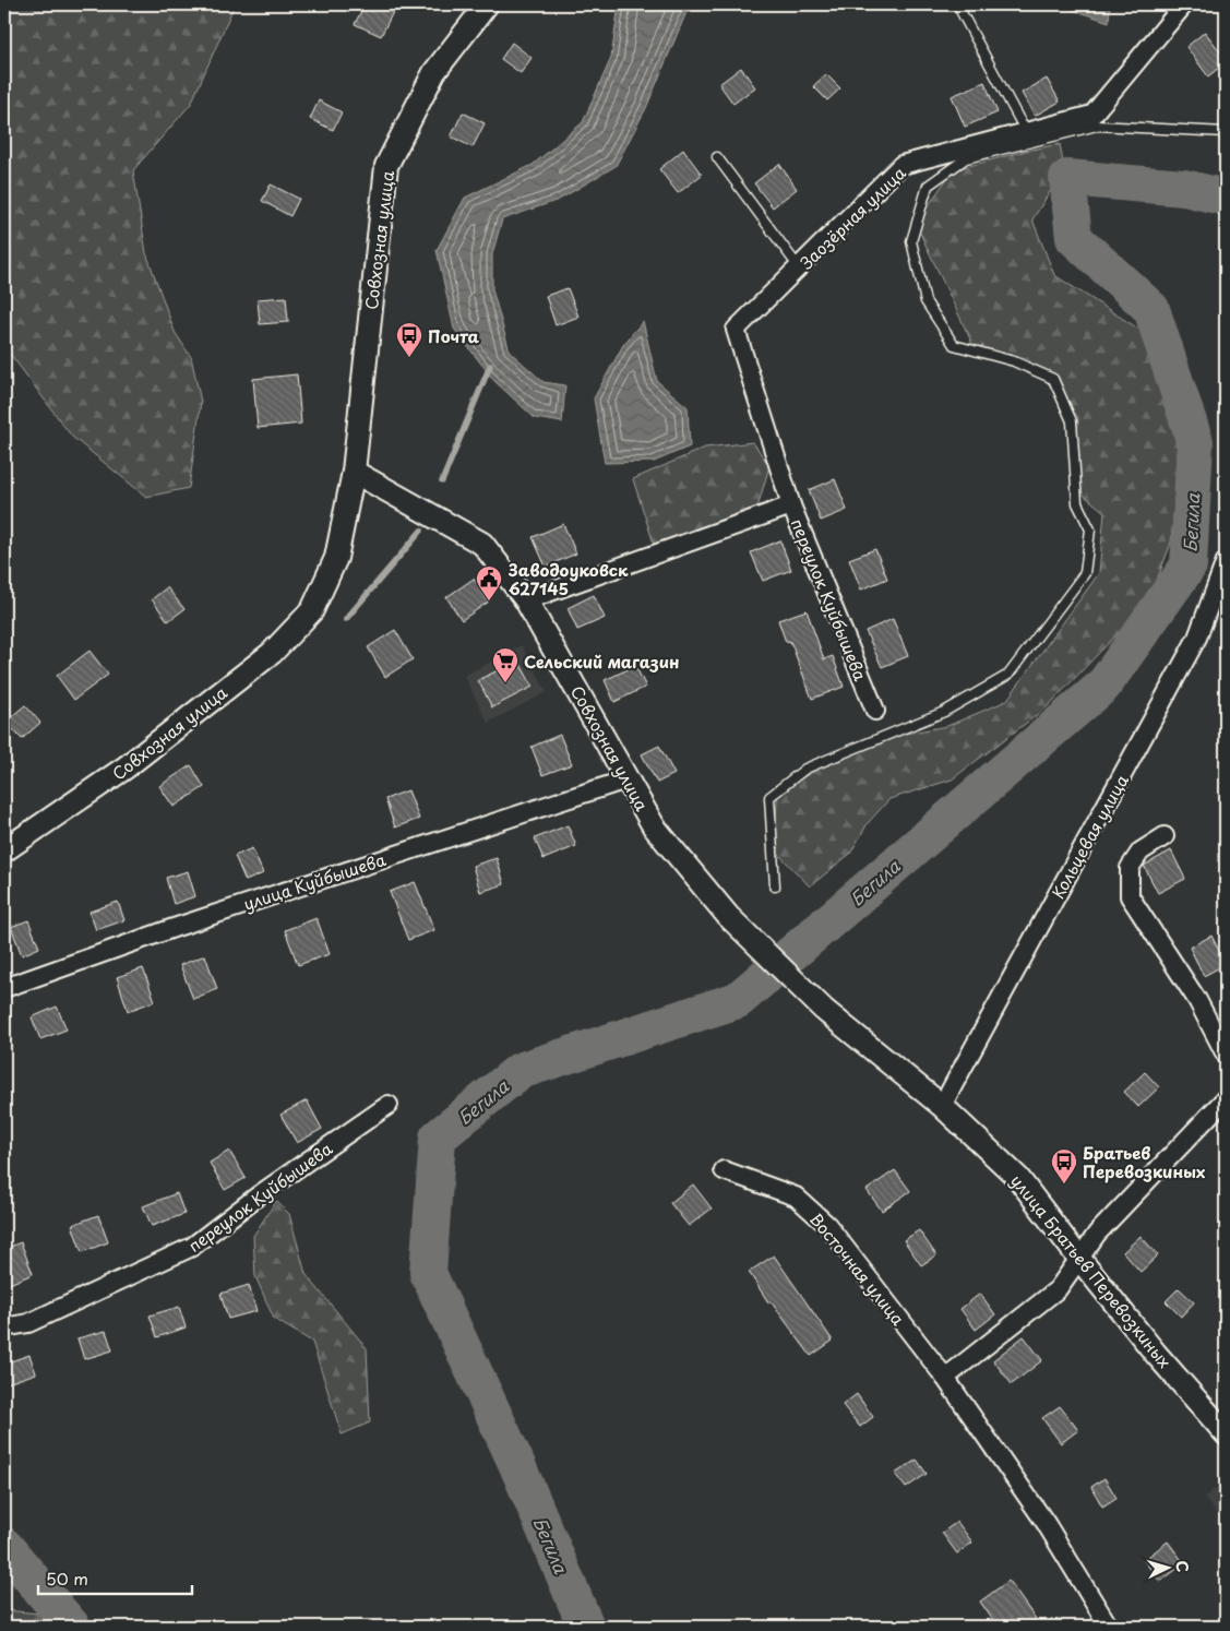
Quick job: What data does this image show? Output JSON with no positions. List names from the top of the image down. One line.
{"streets":{"street":["Заозёрная улица","Совхозная улица","переулок Куйбышева","Кольцевая улица","улица Куйбышева","Восточная улица","улица Братьев Перевозкиных"]},"crossings":[["Заозёрная улица","переулок Куйбышева"],["Совхозная улица","переулок Куйбышева"],["Совхозная улица","улица Куйбышева"],["Совхозная улица","улица Братьев Перевозкиных"],["Кольцевая улица","улица Братьев Перевозкиных"]],"water":["Бегила"],"places":{"bus stop":["Почта","Братьев Перевозкиных"],"public building":["Заводоуковск 627145"],"supermarket":["Сельский магазин"]},"scale_bar":"50 m","north":"right"}
